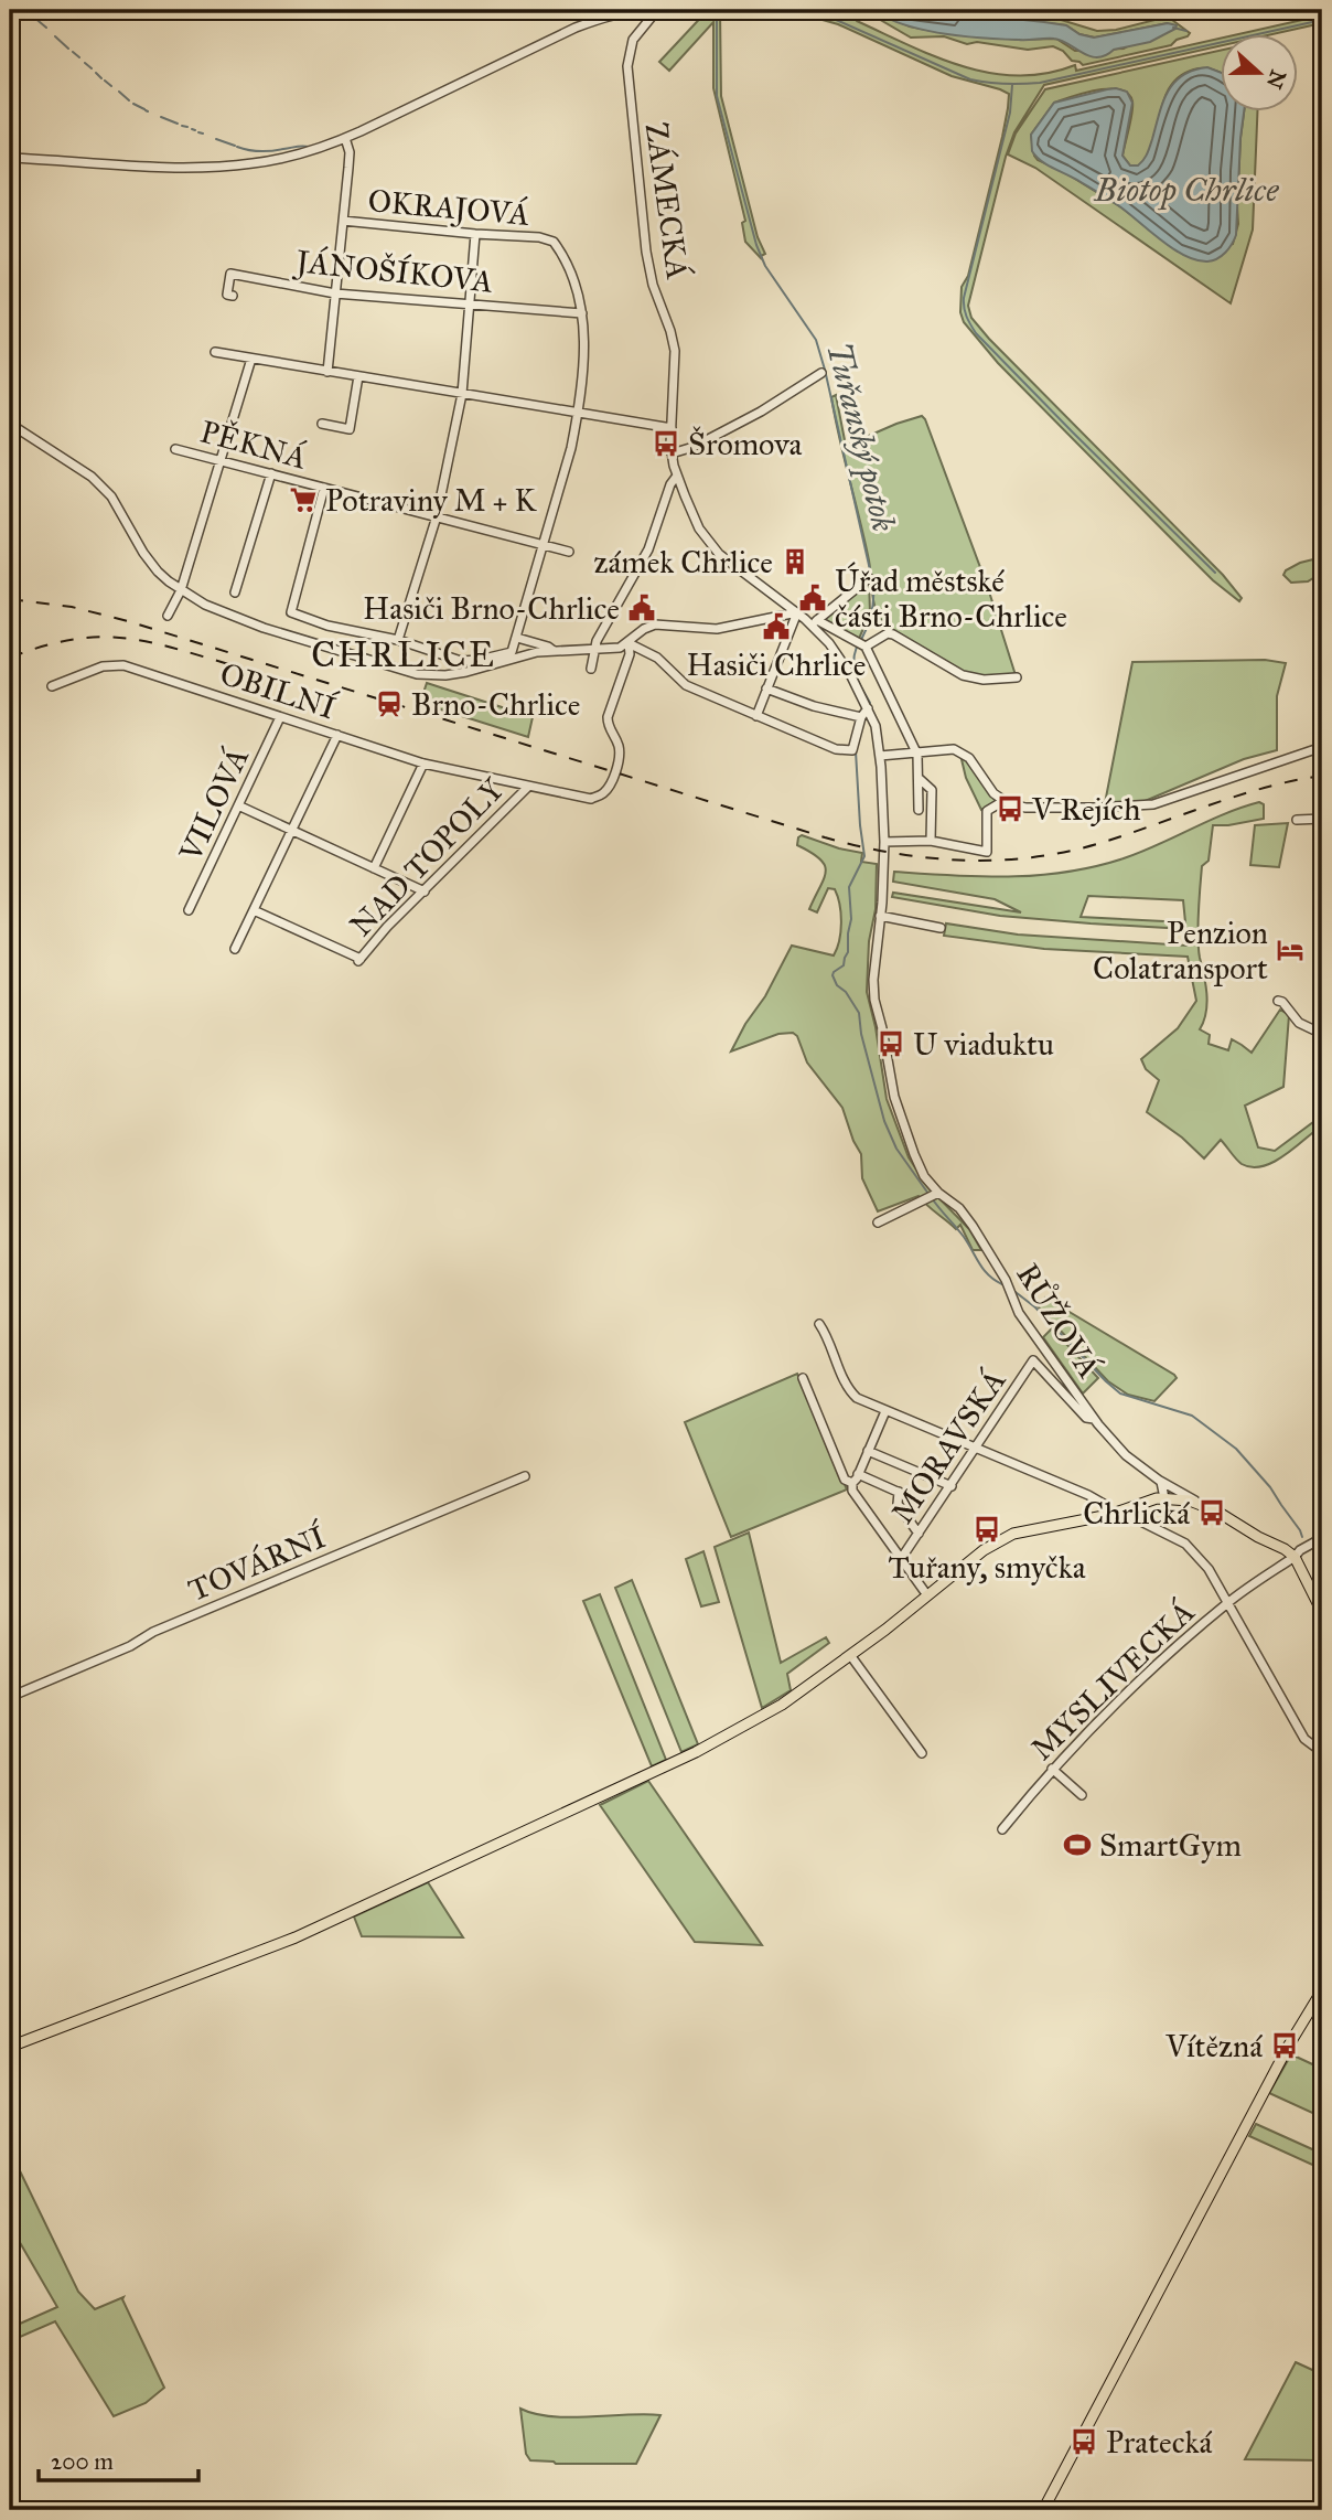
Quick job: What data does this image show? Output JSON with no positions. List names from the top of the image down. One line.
{"streets":{"street":["ZÁMECKÁ","OKRAJOVÁ","JÁNOŠÍKOVA","PĚKNÁ","OBILNÍ","VILOVÁ","NAD TOPOLY","RŮŽOVÁ","MORAVSKÁ","TOVÁRNÍ","MYSLIVECKÁ"]},"crossings":[["OKRAJOVÁ","JÁNOŠÍKOVA"],["OBILNÍ","VILOVÁ"],["OBILNÍ","NAD TOPOLY"],["RŮŽOVÁ","MORAVSKÁ"]],"districts":["CHRLICE"],"water":["Biotop Chrlice","Tuřanský potok"],"places":{"bus stop":["Šromova","V Rejích","U viaduktu","Chrlická","Tuřany, smyčka","Vítězná","Pratecká"],"supermarket":["Potraviny M + K"],"building":["zámek Chrlice"],"public building":["Úřad městské části Brno-Chrlice","Hasiči Brno-Chrlice","Hasiči Chrlice"],"station":["Brno-Chrlice"],"hotel":["Penzion Colatransport"],"sports":["SmartGym"]},"scale_bar":"200 m","north":"right"}
